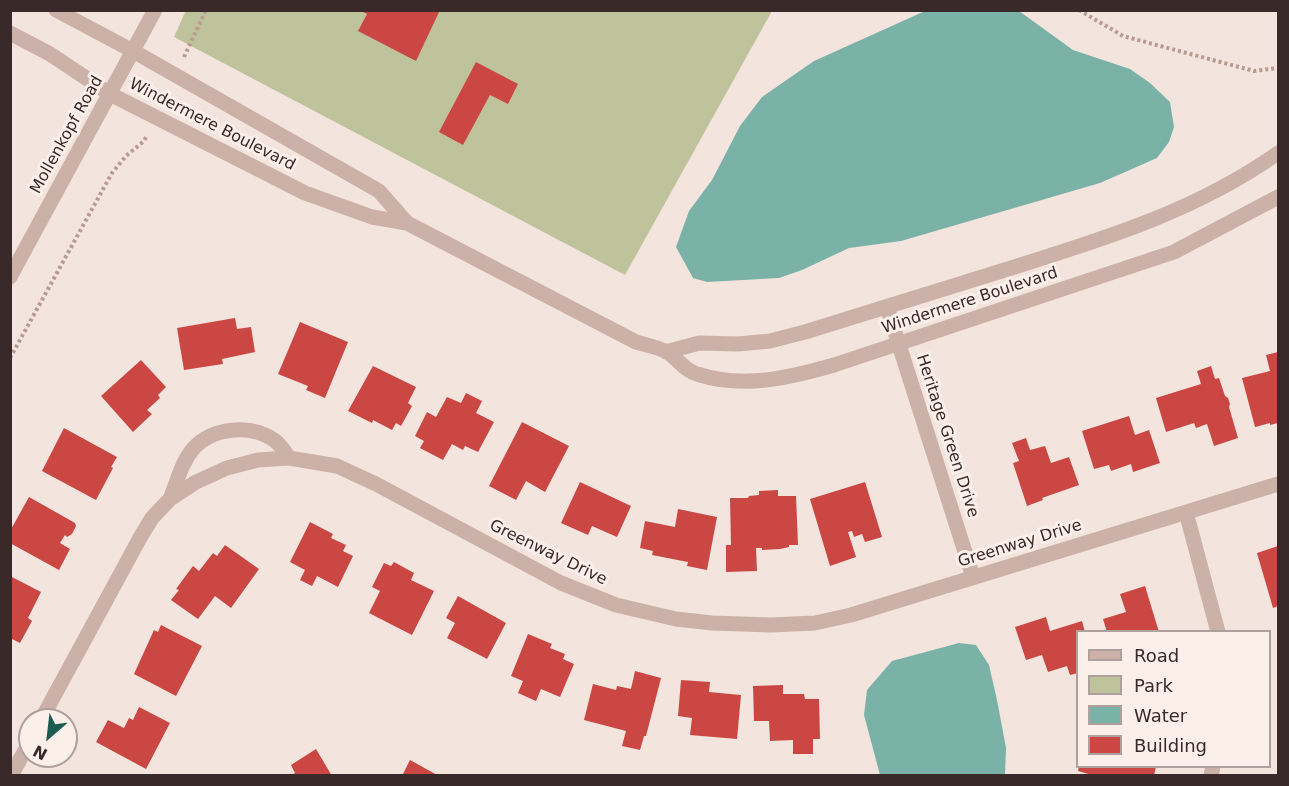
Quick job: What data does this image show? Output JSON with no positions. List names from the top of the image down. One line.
{"streets":{"street":["Windermere Boulevard","Mollenkopf Road","Heritage Green Drive","Greenway Drive"]},"crossings":[["Windermere Boulevard","Mollenkopf Road"],["Windermere Boulevard","Heritage Green Drive"],["Heritage Green Drive","Greenway Drive"]],"legend":["Road","Park","Water","Building"],"north":"bottom left"}
